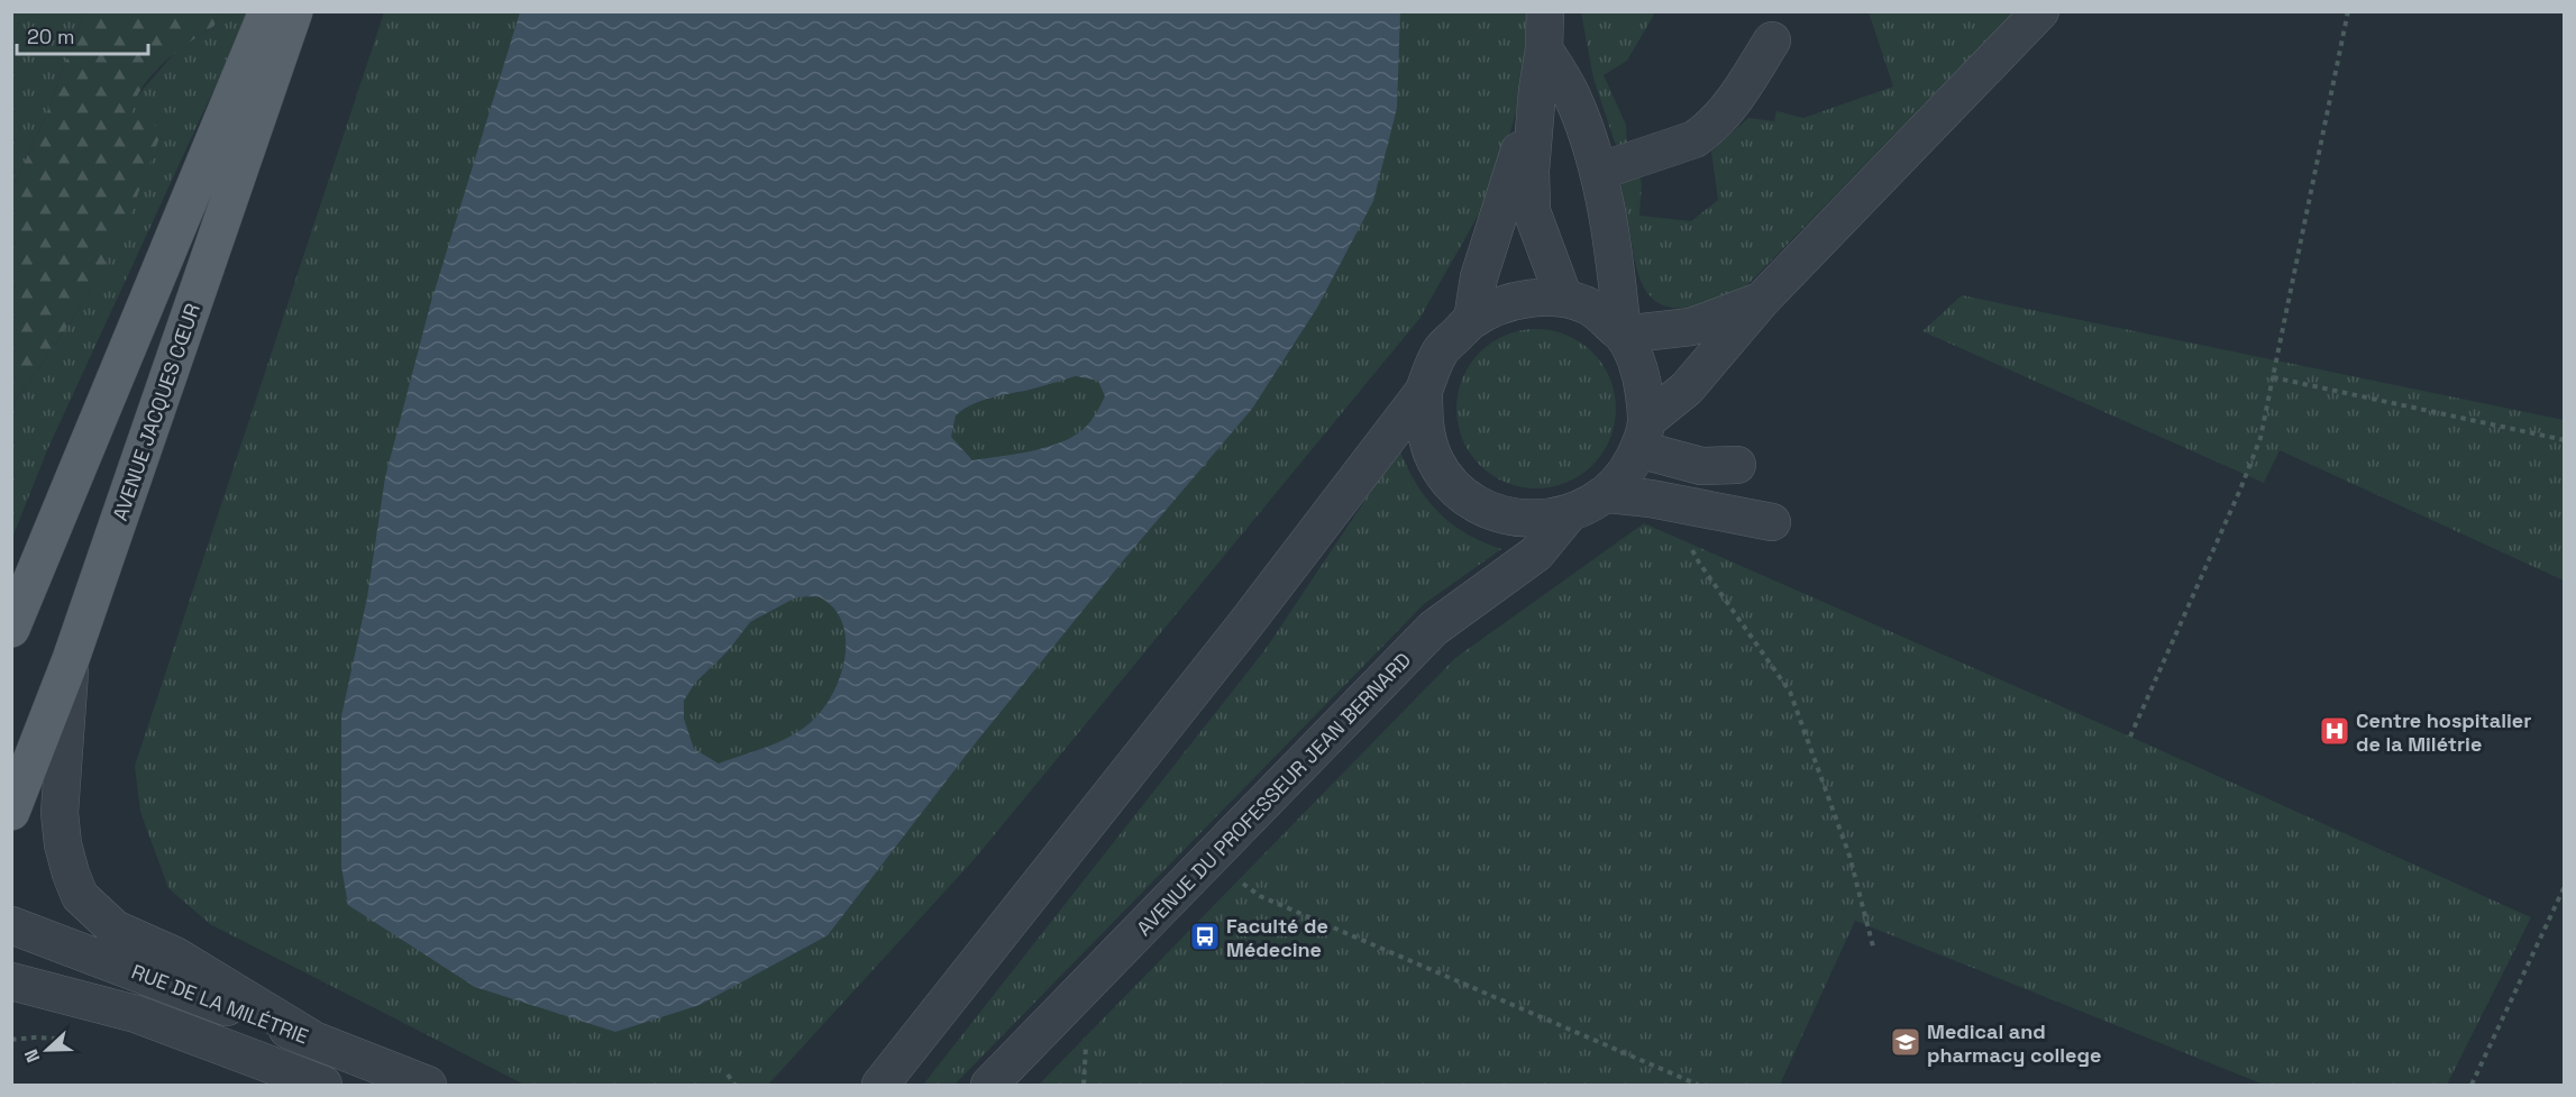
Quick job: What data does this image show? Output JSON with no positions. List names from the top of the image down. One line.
{"streets":{"main road":["AVENUE JACQUES CŒUR"],"street":["AVENUE DU PROFESSEUR JEAN BERNARD","RUE DE LA MILÉTRIE"]},"places":{"hospital":["Centre hospitalier de la Milétrie"],"bus stop":["Faculté de Médecine"],"school or university":["Medical and pharmacy college"]},"scale_bar":"20 m","north":"left"}
